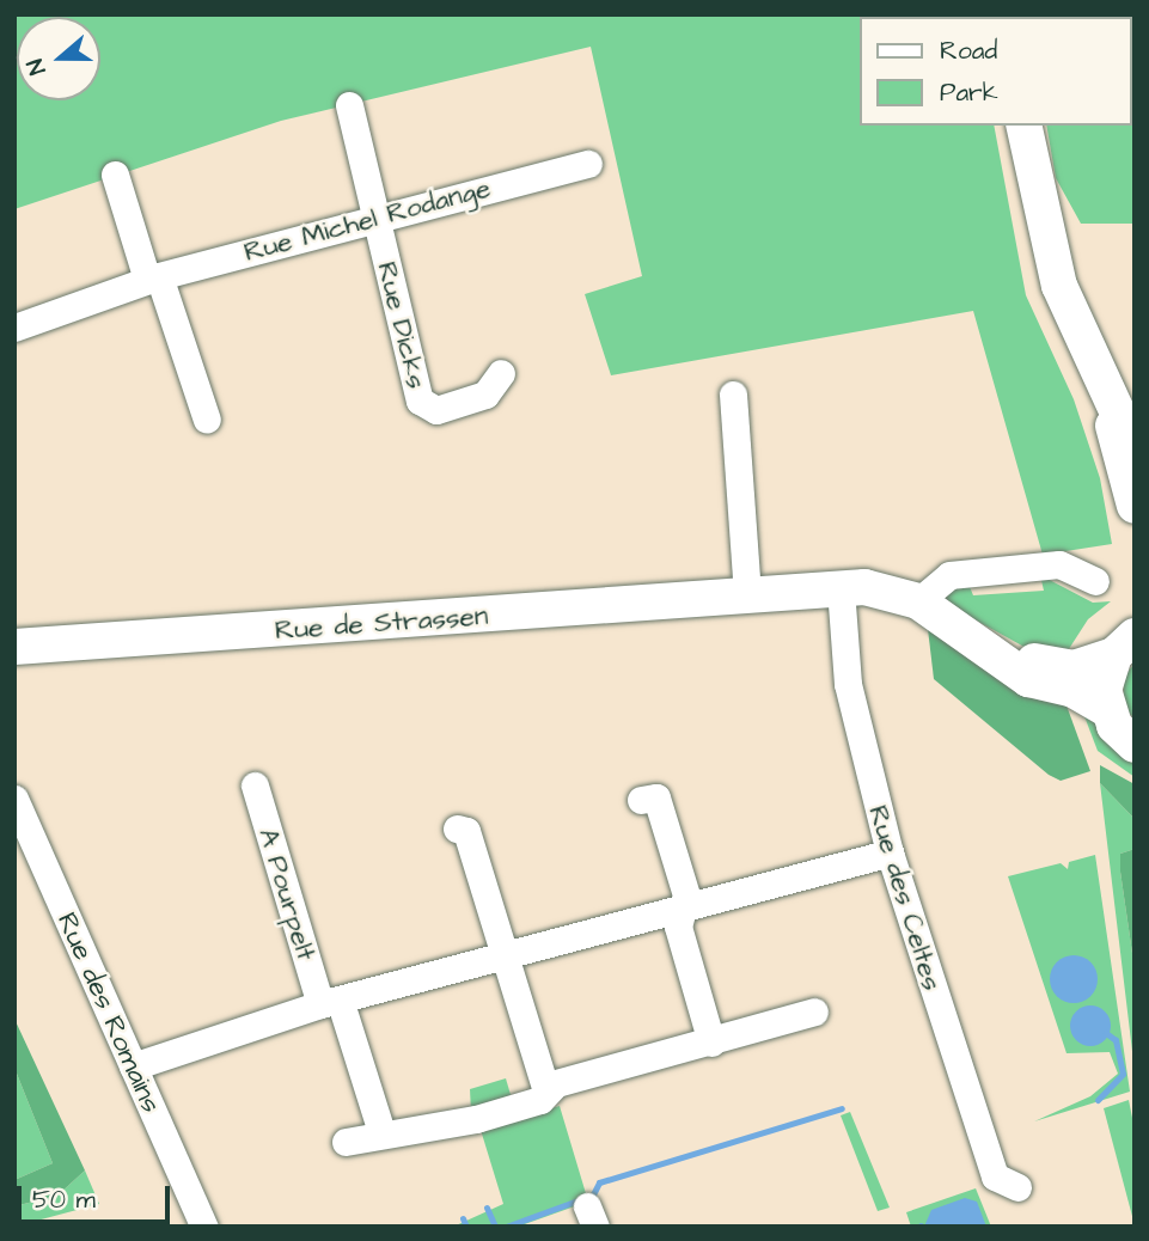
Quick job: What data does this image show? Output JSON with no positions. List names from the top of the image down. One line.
{"streets":{"main road":["Rue de Strassen"],"street":["Rue Michel Rodange","Rue Dicks","A Pourpelt","Rue des Celtes","Rue des Romains"]},"crossings":[["Rue Michel Rodange","Rue Dicks"],["Rue de Strassen","Rue des Celtes"]],"legend":["Road","Park"],"scale_bar":"50 m","north":"left"}
